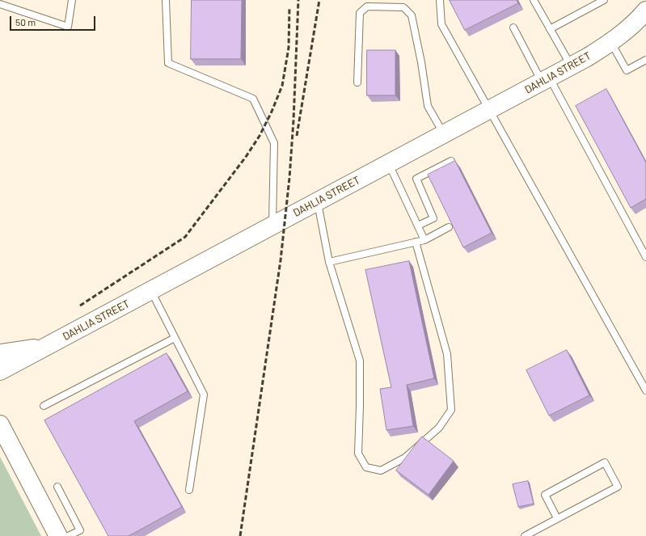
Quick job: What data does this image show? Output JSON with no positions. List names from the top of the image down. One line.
{"streets":{"street":["DAHLIA STREET"]},"scale_bar":"50 m"}
